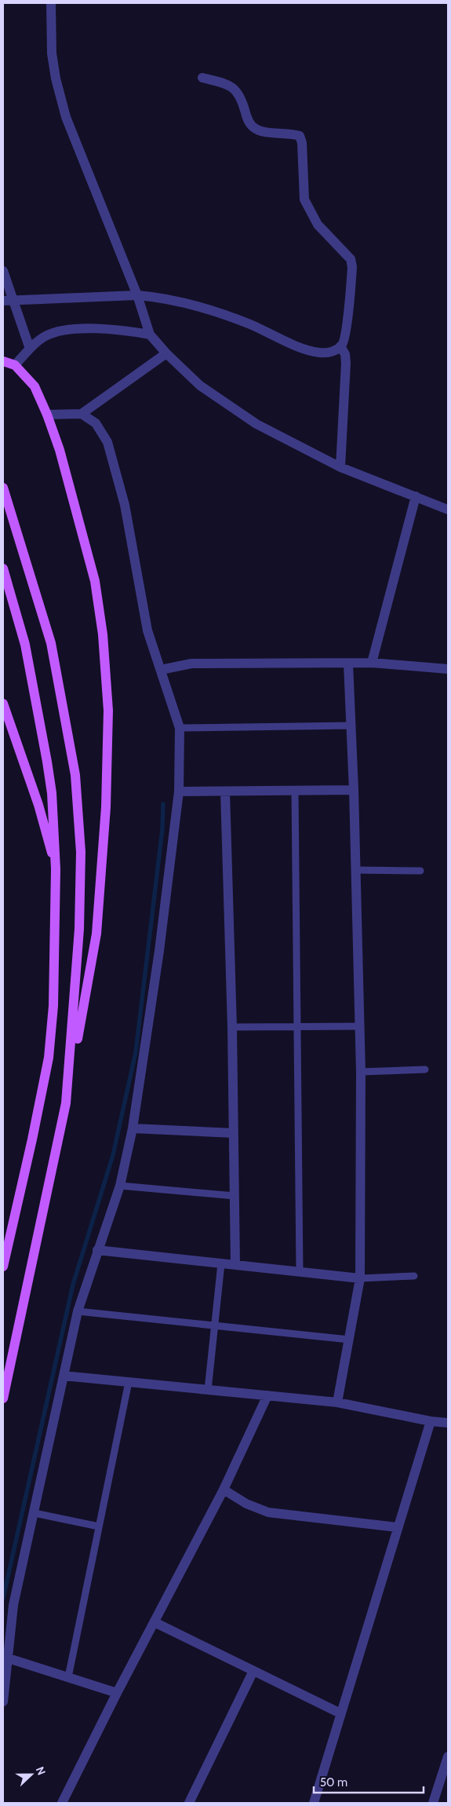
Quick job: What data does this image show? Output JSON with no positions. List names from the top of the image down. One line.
{"scale_bar":"50 m","north":"right"}
